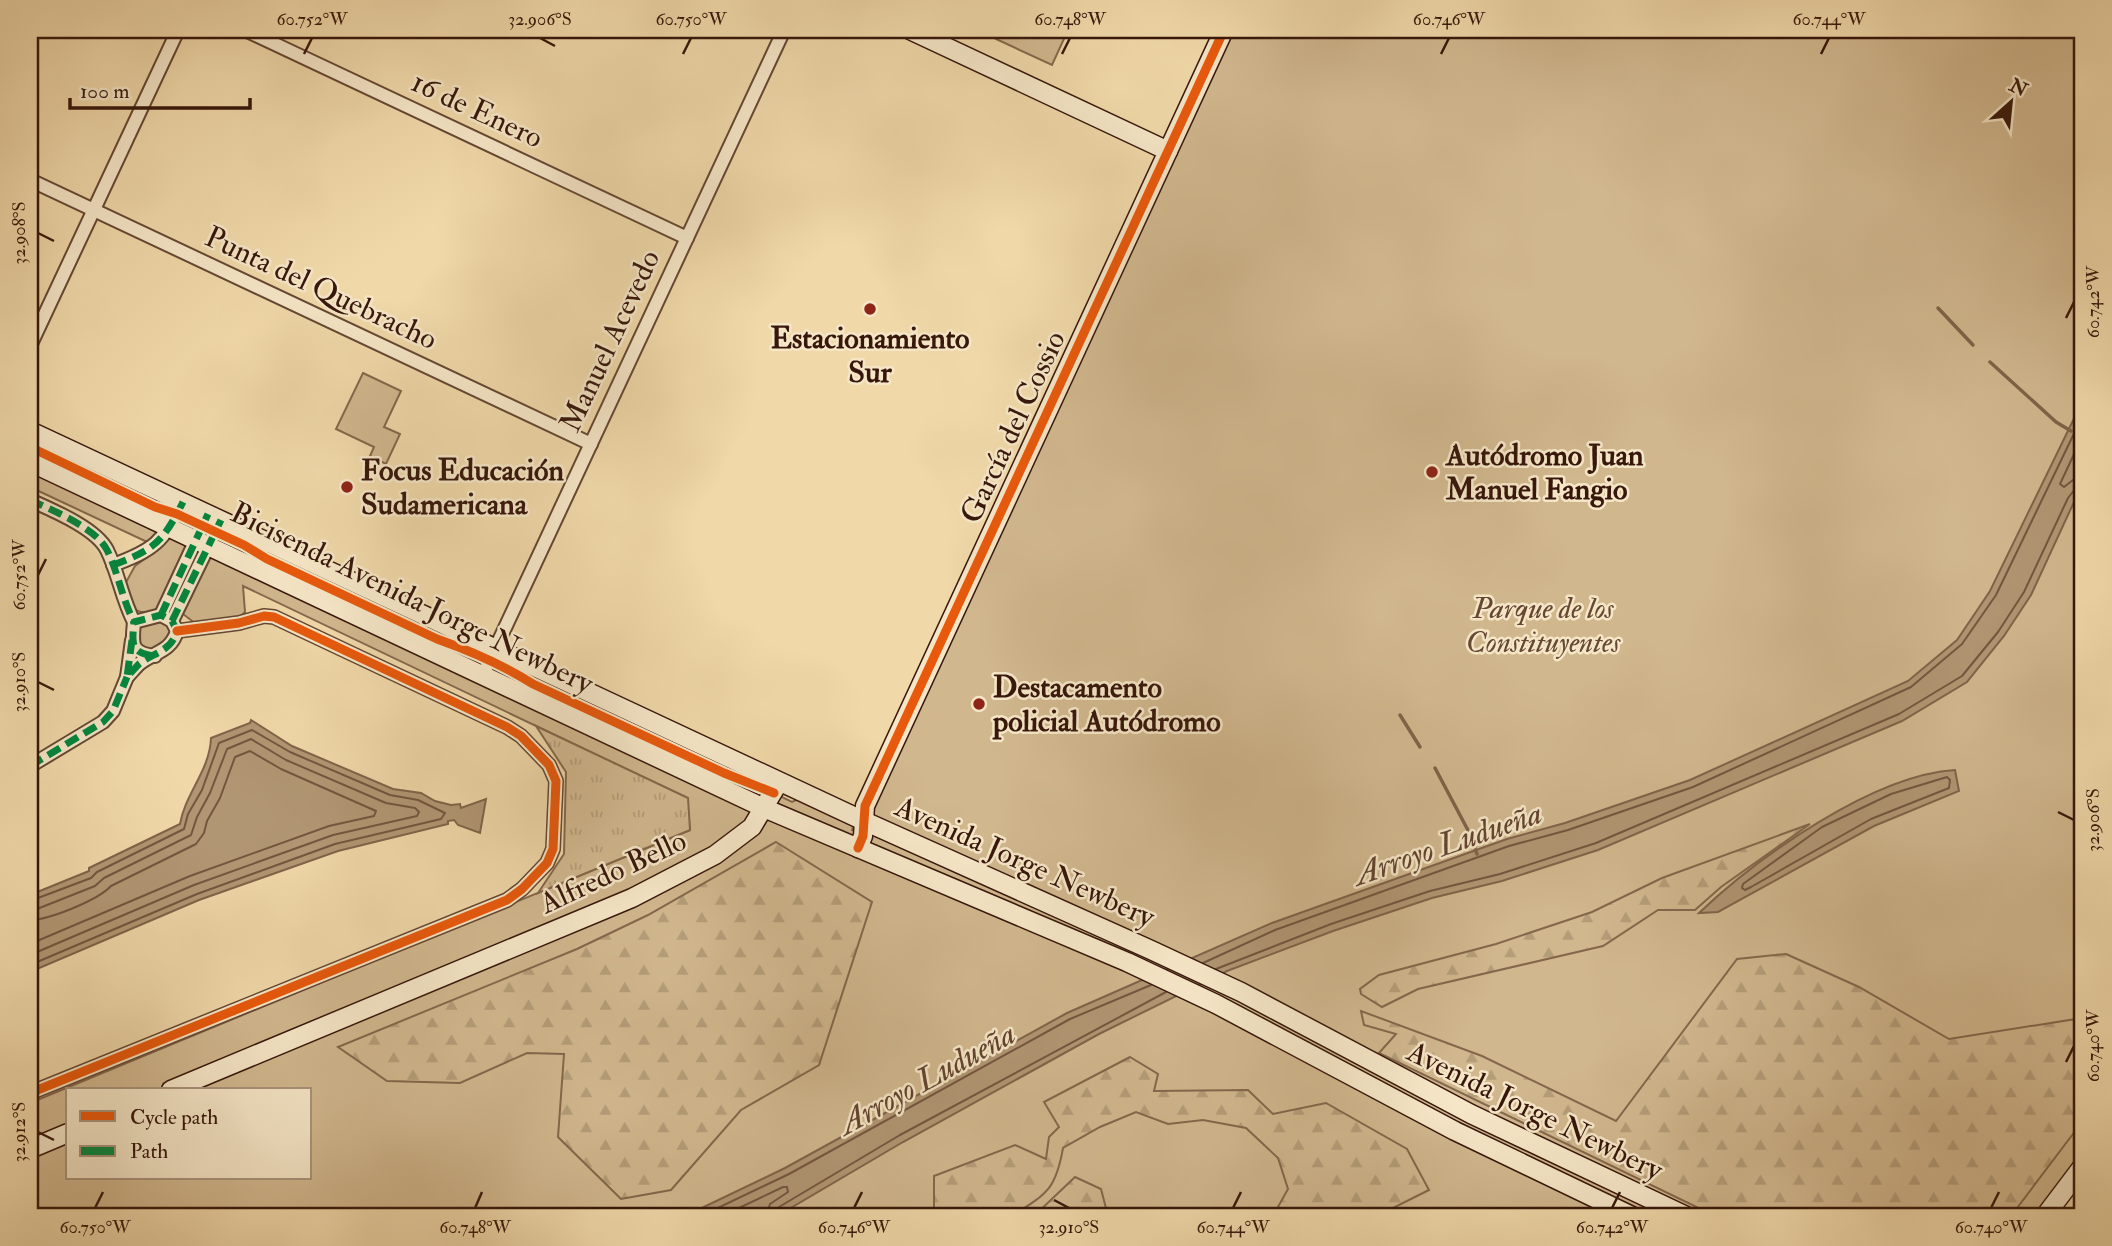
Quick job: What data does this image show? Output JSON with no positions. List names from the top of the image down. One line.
{"streets":{"main road":["García del Cossio","Avenida Jorge Newbery","Alfredo Bello"],"street":["16 de Enero","Punta del Quebracho","Manuel Acevedo"],"cycle path":["Bicisenda Avenida Jorge Newbery"]},"crossings":[["16 de Enero","Manuel Acevedo"],["Punta del Quebracho","Manuel Acevedo"],["Manuel Acevedo","Avenida Jorge Newbery"],["García del Cossio","Avenida Jorge Newbery"],["Avenida Jorge Newbery","Alfredo Bello"]],"water":["Arroyo Ludueña"],"parks":["Parque de los Constituyentes"],"places":["Estacionamiento Sur","Autódromo Juan Manuel Fangio","Focus Educación Sudamericana","Destacamento policial Autódromo"],"legend":["Cycle path","Path"],"scale_bar":"100 m","north":"top right","coordinates":["60.752°W","32.906°S","60.750°W","60.748°W","60.746°W","60.744°W","32.908°S","60.742°W","32.910°S","60.740°W","32.912°S"]}
